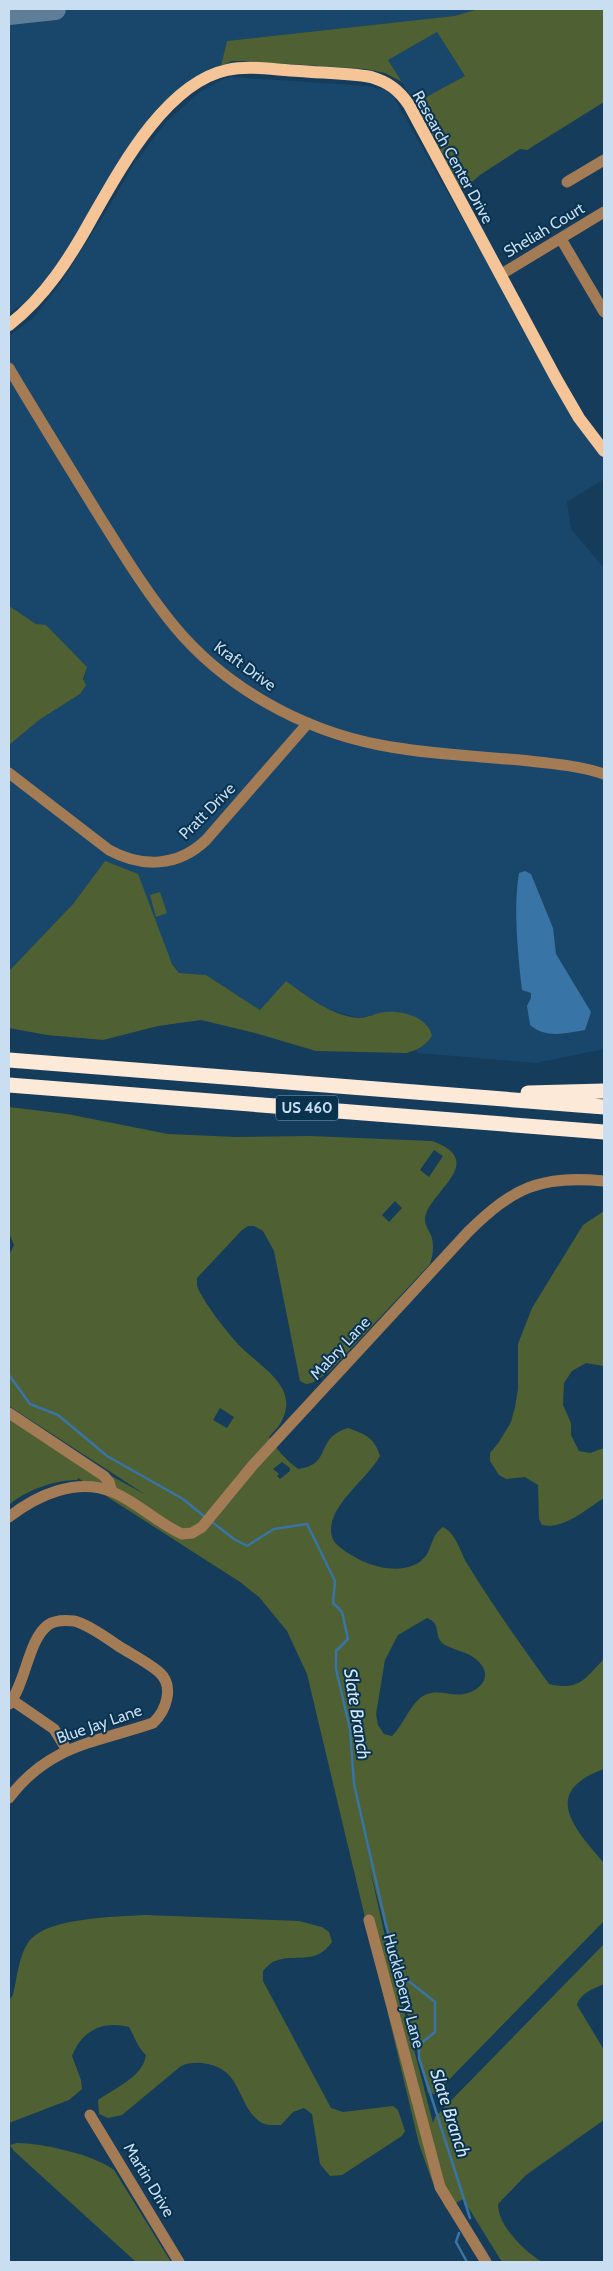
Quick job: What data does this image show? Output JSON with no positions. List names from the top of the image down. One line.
{"streets":{"highway":["US 460"],"main road":["Research Center Drive"],"street":["Sheliah Court","Kraft Drive","Pratt Drive","Mabry Lane","Blue Jay Lane","Huckleberry Lane","Martin Drive"]},"crossings":[["Research Center Drive","Sheliah Court"],["Kraft Drive","Pratt Drive"]],"water":["Slate Branch"]}
